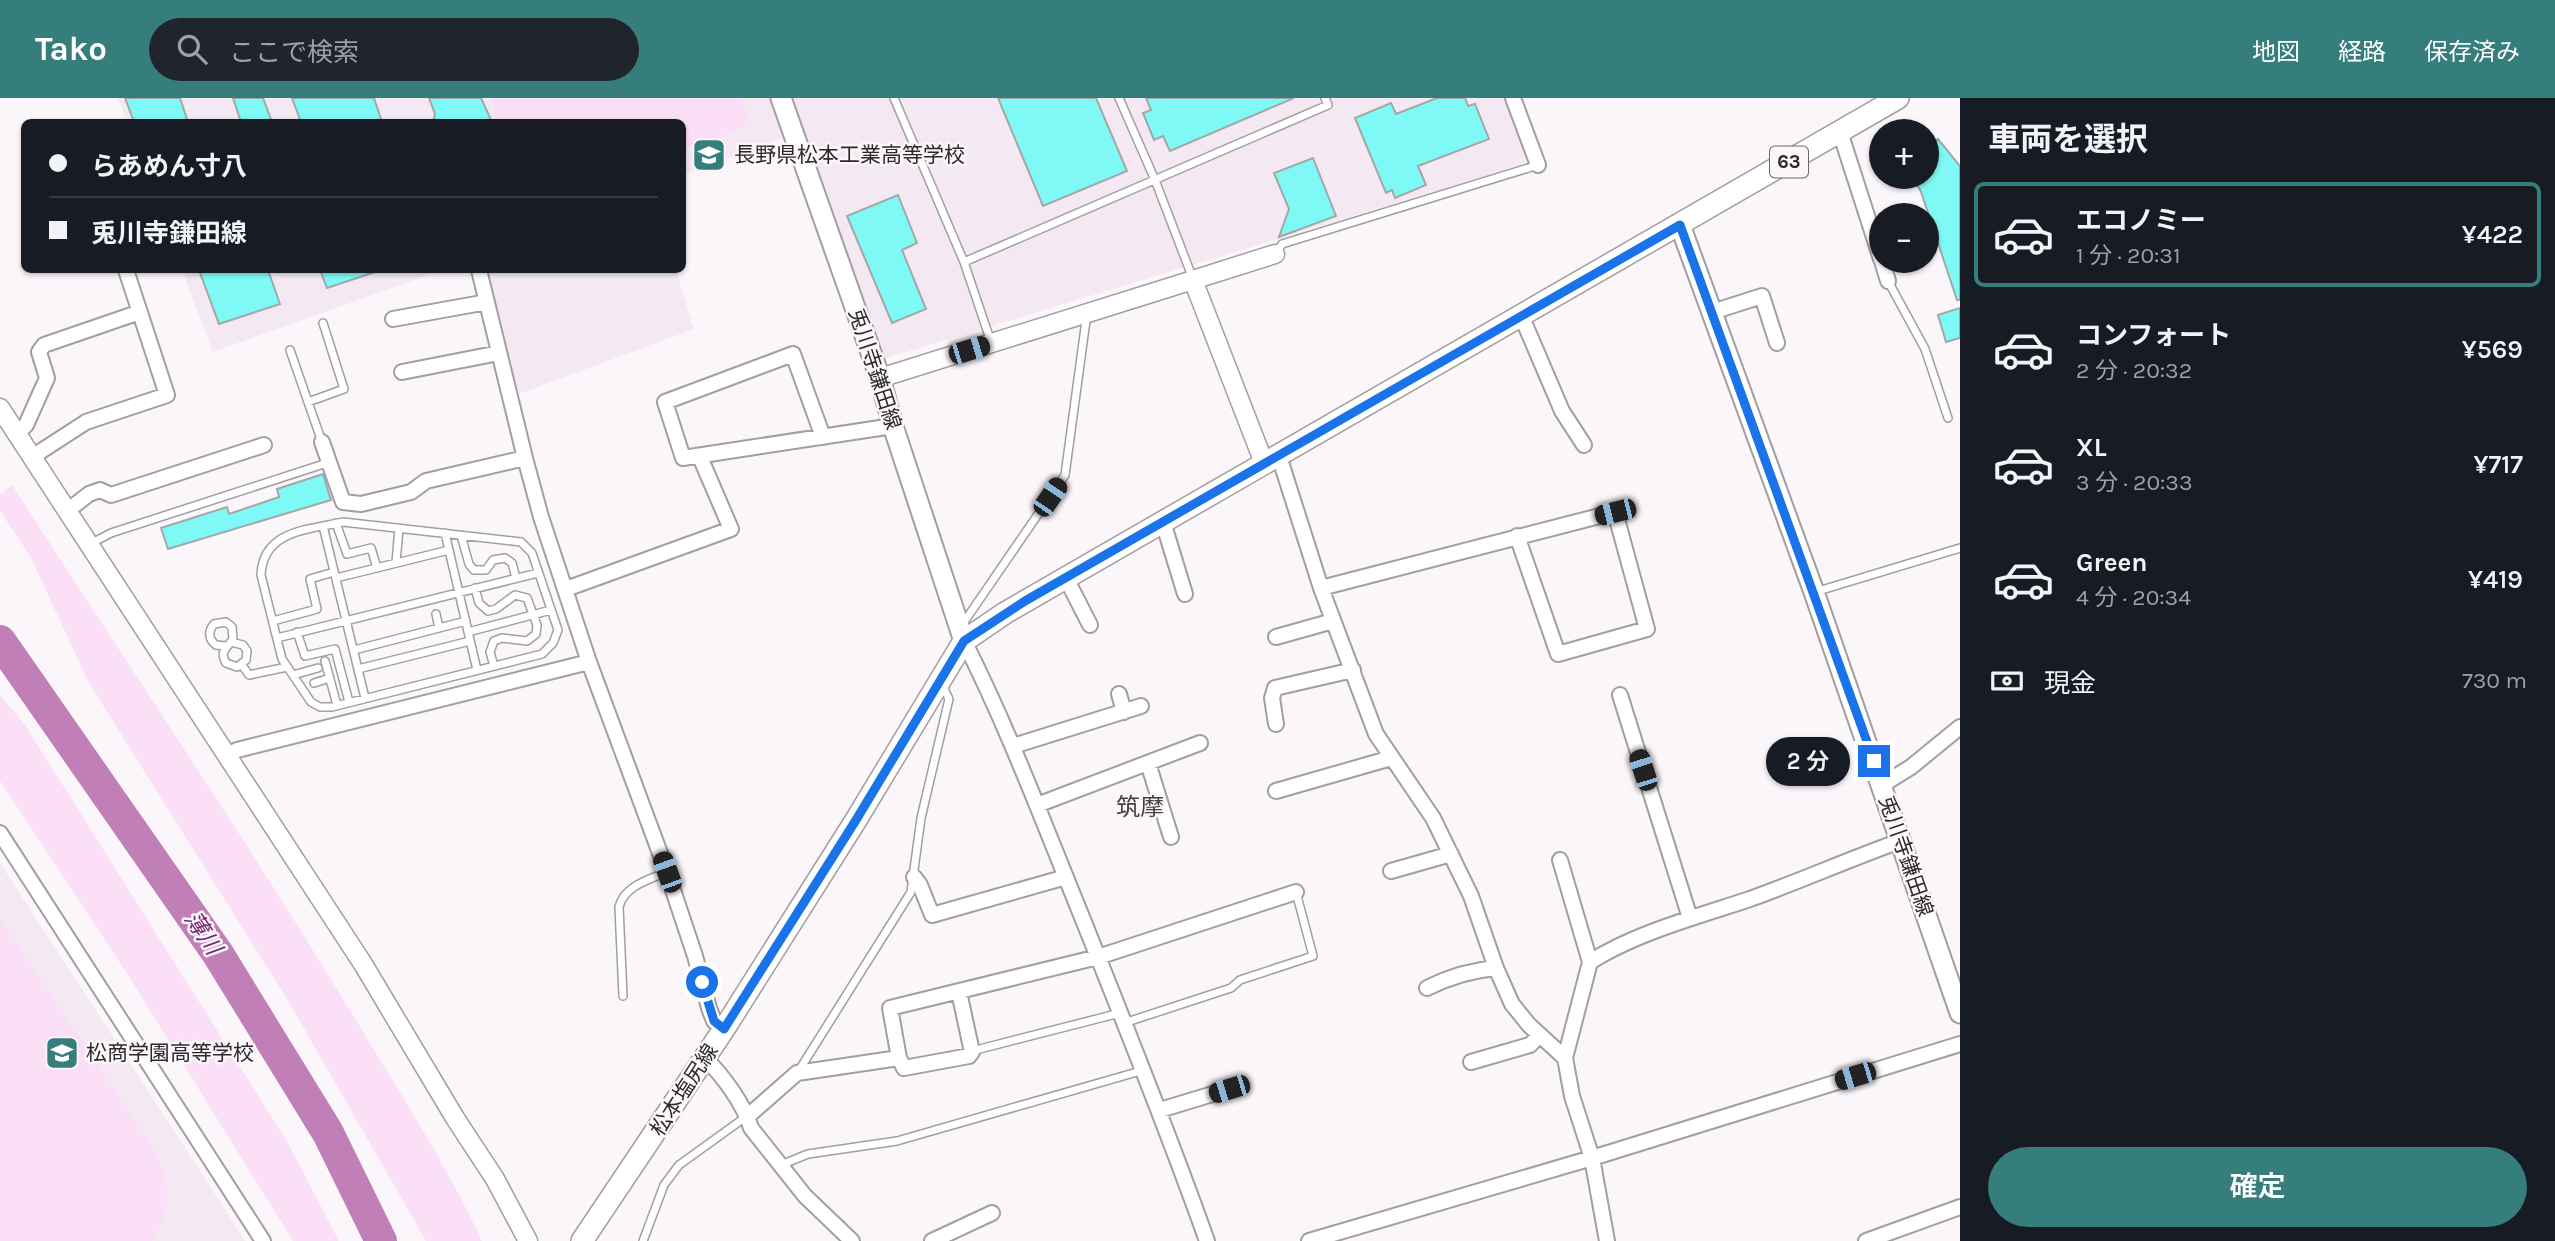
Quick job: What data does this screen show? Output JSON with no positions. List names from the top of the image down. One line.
{"streets":{"main road":["63","兎川寺鎌田線","松本塩尻線"]},"crossings":[["兎川寺鎌田線","松本塩尻線"]],"districts":["筑摩"],"water":["薄川"],"places":{"school or university":["長野県松本工業高等学校","松商学園高等学校"]},"page":{"header":"Tako","search":"ここで検索","nav":["地図","経路","保存済み"],"heading":"車両を選択","map_buttons":["+","−"],"banner":["らあめん寸八","兎川寺鎌田線"],"list":[{"name":"エコノミー","note":"1 分 · 20:31","value":"¥422"},{"name":"コンフォート","note":"2 分 · 20:32","value":"¥569"},{"name":"XL","note":"3 分 · 20:33","value":"¥717"},{"name":"Green","note":"4 分 · 20:34","value":"¥419"}],"pay":["現金","730 m"],"bubble":"2 分","buttons":"確定"}}
